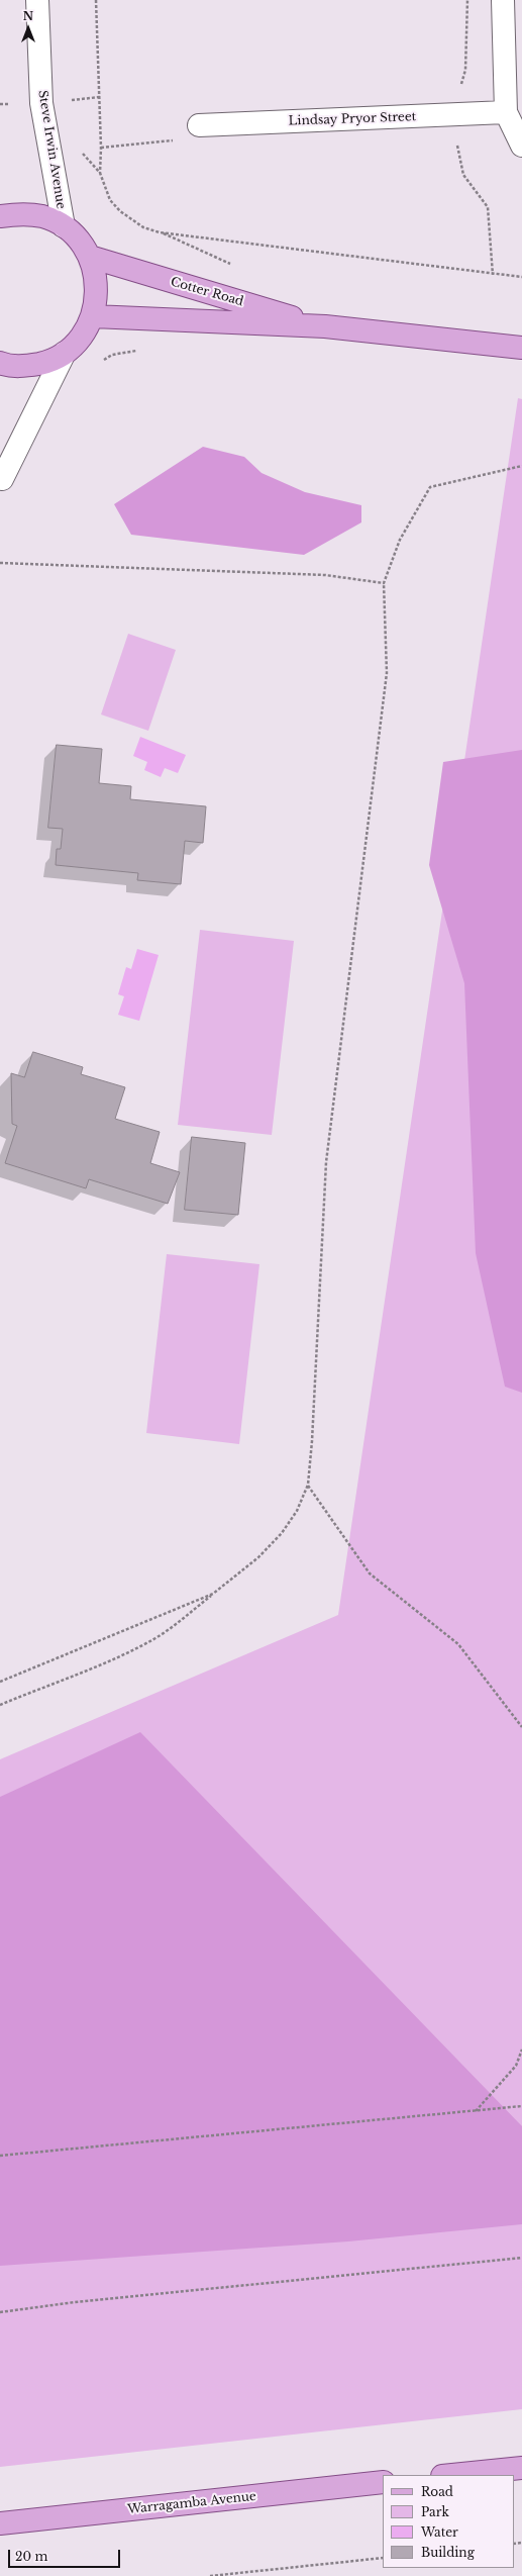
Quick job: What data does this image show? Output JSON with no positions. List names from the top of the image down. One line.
{"streets":{"main road":["Cotter Road","Warragamba Avenue"],"street":["Lindsay Pryor Street","Steve Irwin Avenue"]},"legend":["Road","Park","Water","Building"],"scale_bar":"20 m","north":"top"}
